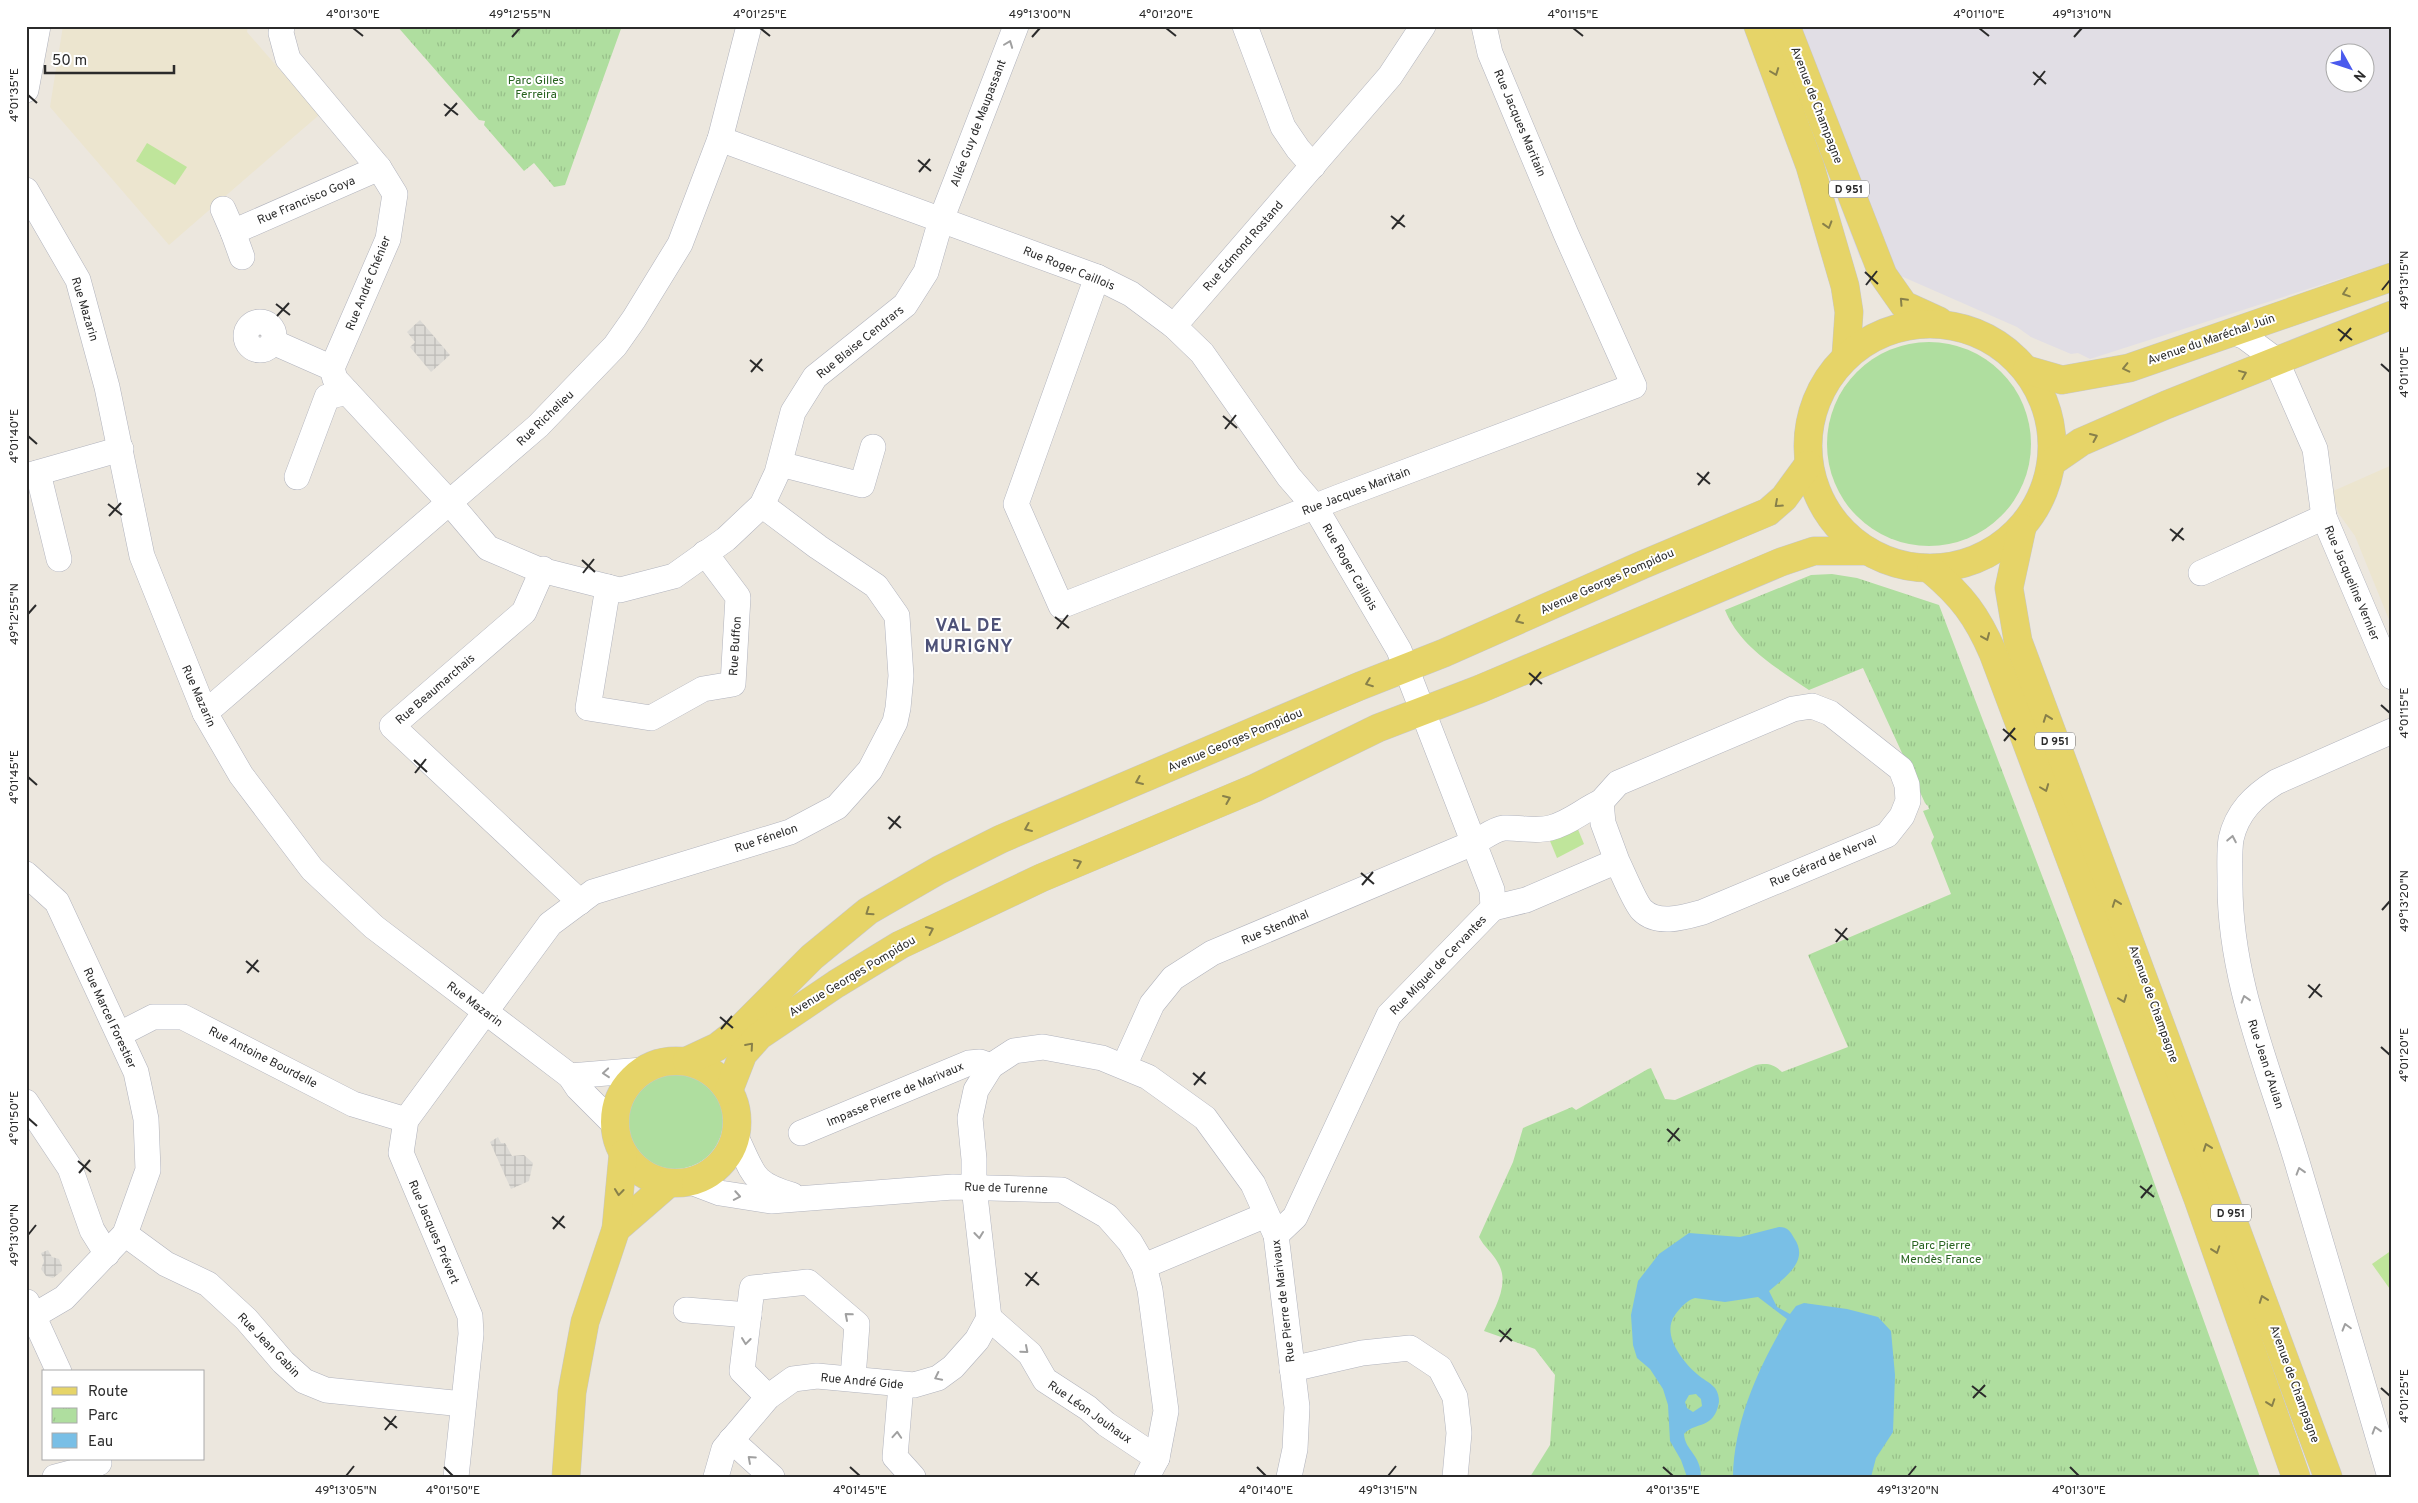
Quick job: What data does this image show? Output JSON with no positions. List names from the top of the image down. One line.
{"streets":{"main road":["Avenue de Champagne","D 951","Avenue du Maréchal Juin","Avenue Georges Pompidou"],"street":["Allée Guy de Maupassant","Rue Jacques Maritain","Rue Francisco Goya","Rue Edmond Rostand","Rue Roger Caillois","Rue André Chénier","Rue Mazarin","Rue Blaise Cendrars","Rue Richelieu","Rue Jacqueline Vernier","Rue Buffon","Rue Beaumarchais","Rue Fénelon","Rue Gérard de Nerval","Rue Stendhal","Rue Miguel de Cervantes","Rue Marcel Forestier","Rue Antoine Bourdelle","Rue Jean d'Aulan","Impasse Pierre de Marivaux","Rue de Turenne","Rue Jacques Prévert","Rue Pierre de Marivaux","Rue Jean Gabin","Rue André Gide","Rue Léon Jouhaux"]},"crossings":[["Allée Guy de Maupassant","Rue Roger Caillois"],["Allée Guy de Maupassant","Rue Blaise Cendrars"],["Rue Jacques Maritain","Rue Roger Caillois"],["Rue Francisco Goya","Rue André Chénier"],["Rue Edmond Rostand","Rue Roger Caillois"],["Rue Roger Caillois","Rue Blaise Cendrars"],["Rue Roger Caillois","Rue Richelieu"],["Rue Roger Caillois","Avenue Georges Pompidou"],["Rue Roger Caillois","Rue Miguel de Cervantes"],["Rue Mazarin","Rue Richelieu"],["Rue Mazarin","Avenue Georges Pompidou"],["Rue Mazarin","Rue Fénelon"],["Rue Mazarin","Rue de Turenne"],["Rue Mazarin","Rue Jacques Prévert"],["Avenue du Maréchal Juin","Rue Jacqueline Vernier"],["Rue Blaise Cendrars","Rue Richelieu"],["Rue Blaise Cendrars","Rue Buffon"],["Rue Blaise Cendrars","Rue Beaumarchais"],["Rue Blaise Cendrars","Rue Fénelon"],["Avenue Georges Pompidou","Rue Miguel de Cervantes"],["Avenue Georges Pompidou","Rue de Turenne"],["Rue Beaumarchais","Rue Fénelon"],["Rue Fénelon","Rue Jacques Prévert"],["Rue Gérard de Nerval","Rue Stendhal"],["Rue Stendhal","Rue Miguel de Cervantes"],["Rue Stendhal","Rue Pierre de Marivaux"],["Rue Miguel de Cervantes","Rue Pierre de Marivaux"],["Rue Marcel Forestier","Rue Antoine Bourdelle"],["Rue Marcel Forestier","Rue Jean Gabin"],["Rue Antoine Bourdelle","Rue Jacques Prévert"],["Impasse Pierre de Marivaux","Rue Pierre de Marivaux"],["Rue de Turenne","Rue Pierre de Marivaux"],["Rue de Turenne","Rue Léon Jouhaux"],["Rue Jacques Prévert","Rue Jean Gabin"],["Rue André Gide","Rue Léon Jouhaux"]],"one_way":["Allée Guy de Maupassant","Rue Jean d'Aulan","Rue Léon Jouhaux"],"districts":["VAL DE MURIGNY"],"parks":["Parc Gilles Ferreira","Parc Pierre Mendès France"],"legend":["Route","Parc","Eau"],"scale_bar":"50 m","north":"bottom right","coordinates":["4°01'30\"E","49°12'55\"N","4°01'25\"E","49°13'00\"N","4°01'20\"E","4°01'15\"E","4°01'10\"E","49°13'10\"N","4°01'35\"E","49°13'15\"N","4°01'40\"E","4°01'45\"E","49°13'20\"N","4°01'50\"E","49°13'05\"N"]}
